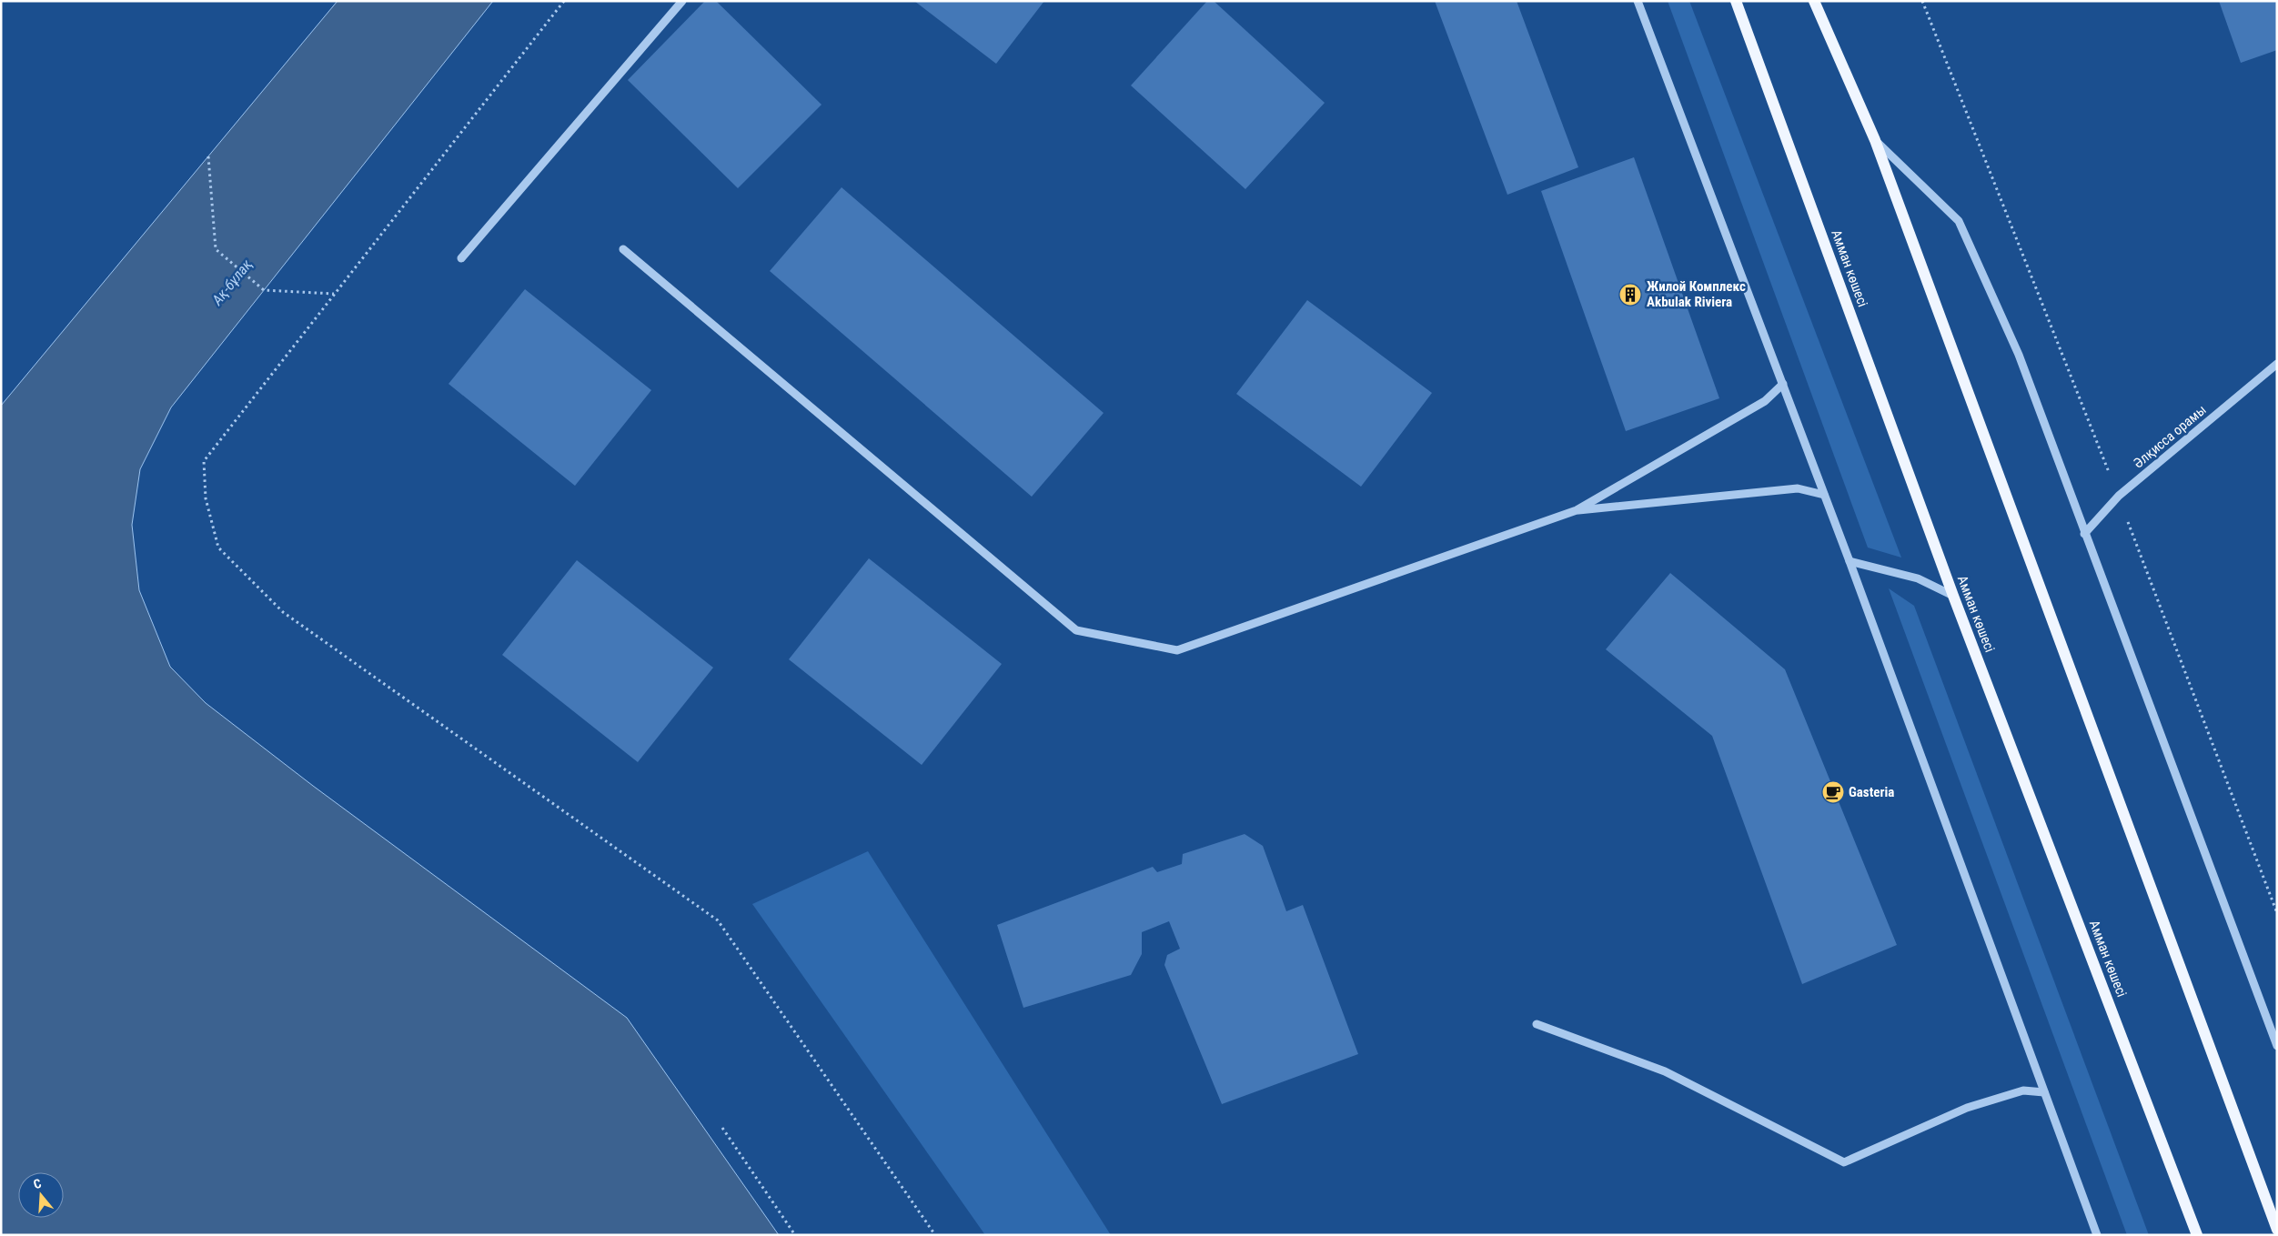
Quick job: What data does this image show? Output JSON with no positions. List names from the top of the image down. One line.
{"streets":{"main road":["Амман көшесі"],"street":["Әлқисса орамы"]},"water":["Ақ-бұлақ"],"places":{"building":["Жилой Комплекс Akbulak Riviera"],"cafe":["Gasteria"]},"north":"top"}
